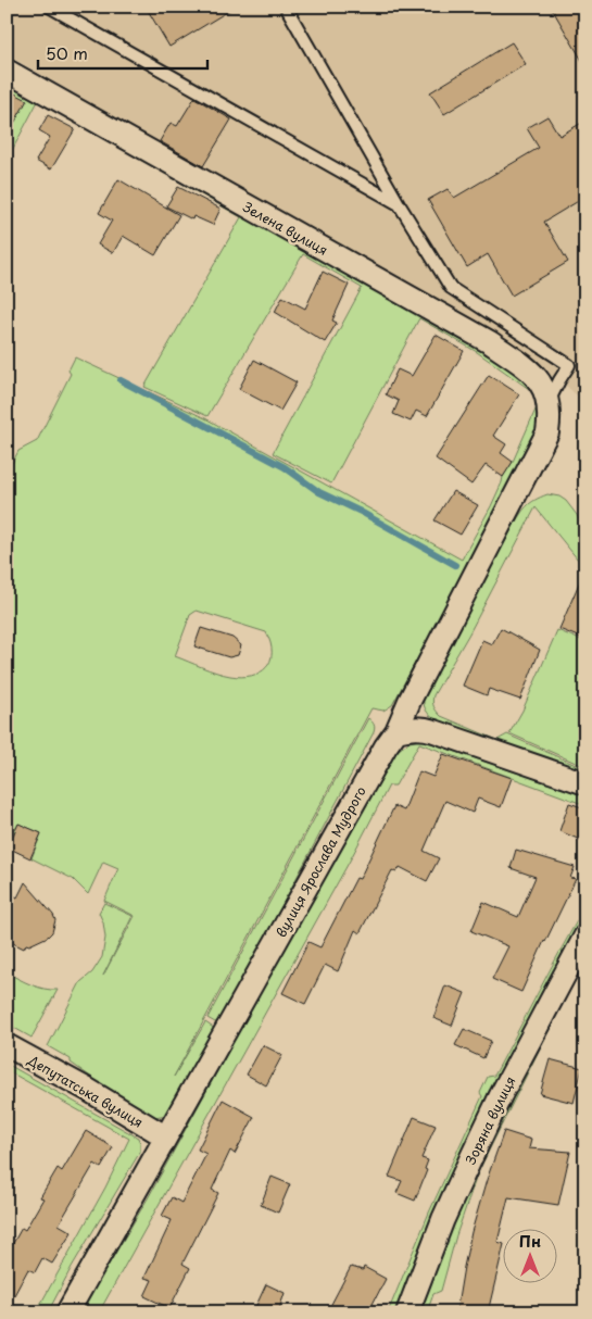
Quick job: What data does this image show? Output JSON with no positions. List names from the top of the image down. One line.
{"streets":{"street":["Зелена вулиця","вулиця Ярослава Мудрого","Депутатська вулиця","Зоряна вулиця"]},"crossings":[["Зелена вулиця","вулиця Ярослава Мудрого"],["вулиця Ярослава Мудрого","Депутатська вулиця"]],"scale_bar":"50 m","north":"top"}
